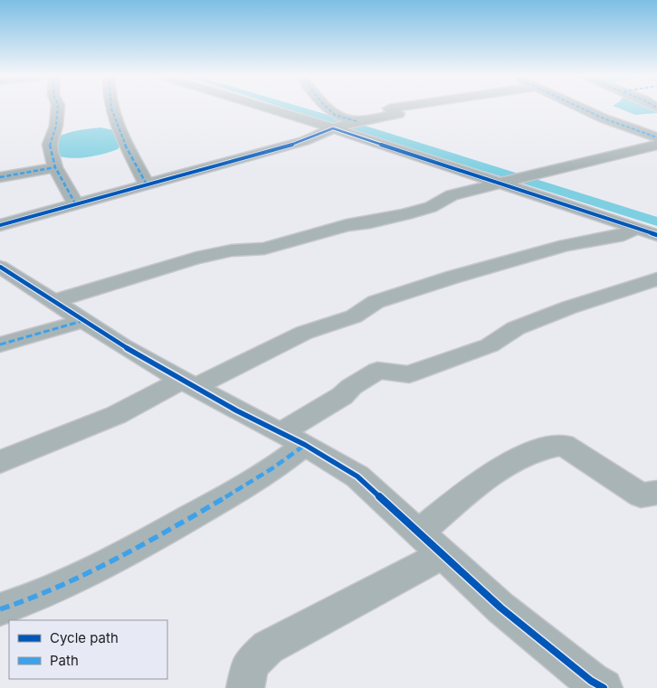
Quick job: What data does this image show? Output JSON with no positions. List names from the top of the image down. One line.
{"legend":["Cycle path","Path"]}
